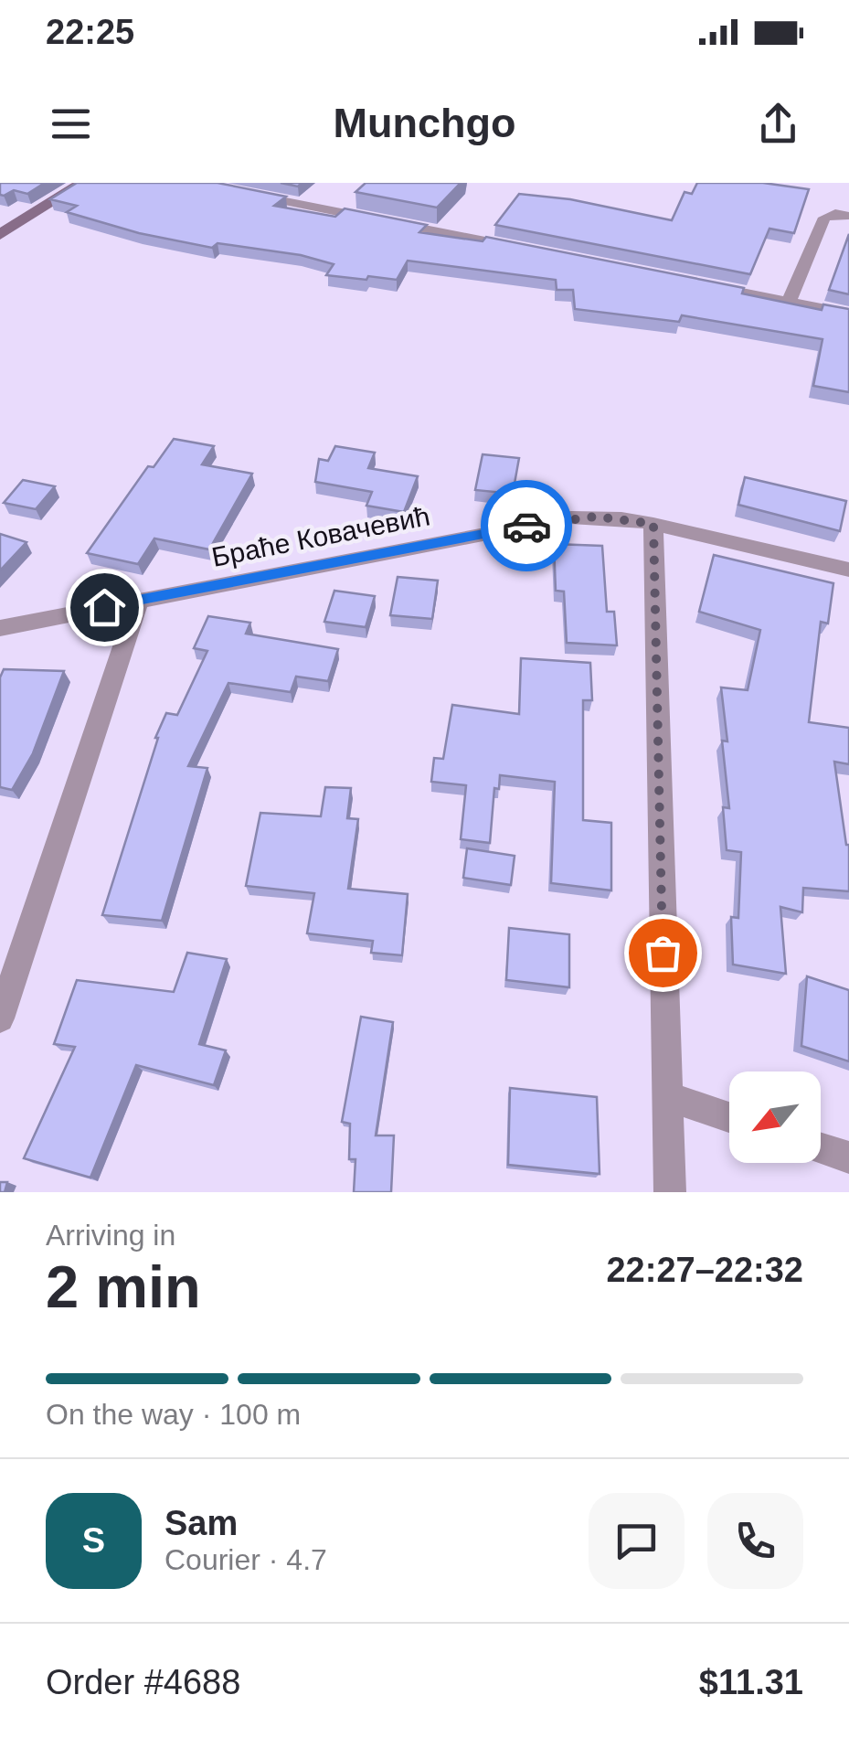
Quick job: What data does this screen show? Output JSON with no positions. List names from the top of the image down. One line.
{"streets":{"street":["Браће Ковачевић"]},"north":"bottom left","page":{"status":"22:25","header":"Munchgo","heading":["2 min","Arriving in","22:27–22:32"],"panel":["Sam","Courier · 4.7","Order #4688","$11.31"],"bar":"On the way · 100 m","round":"S"}}
